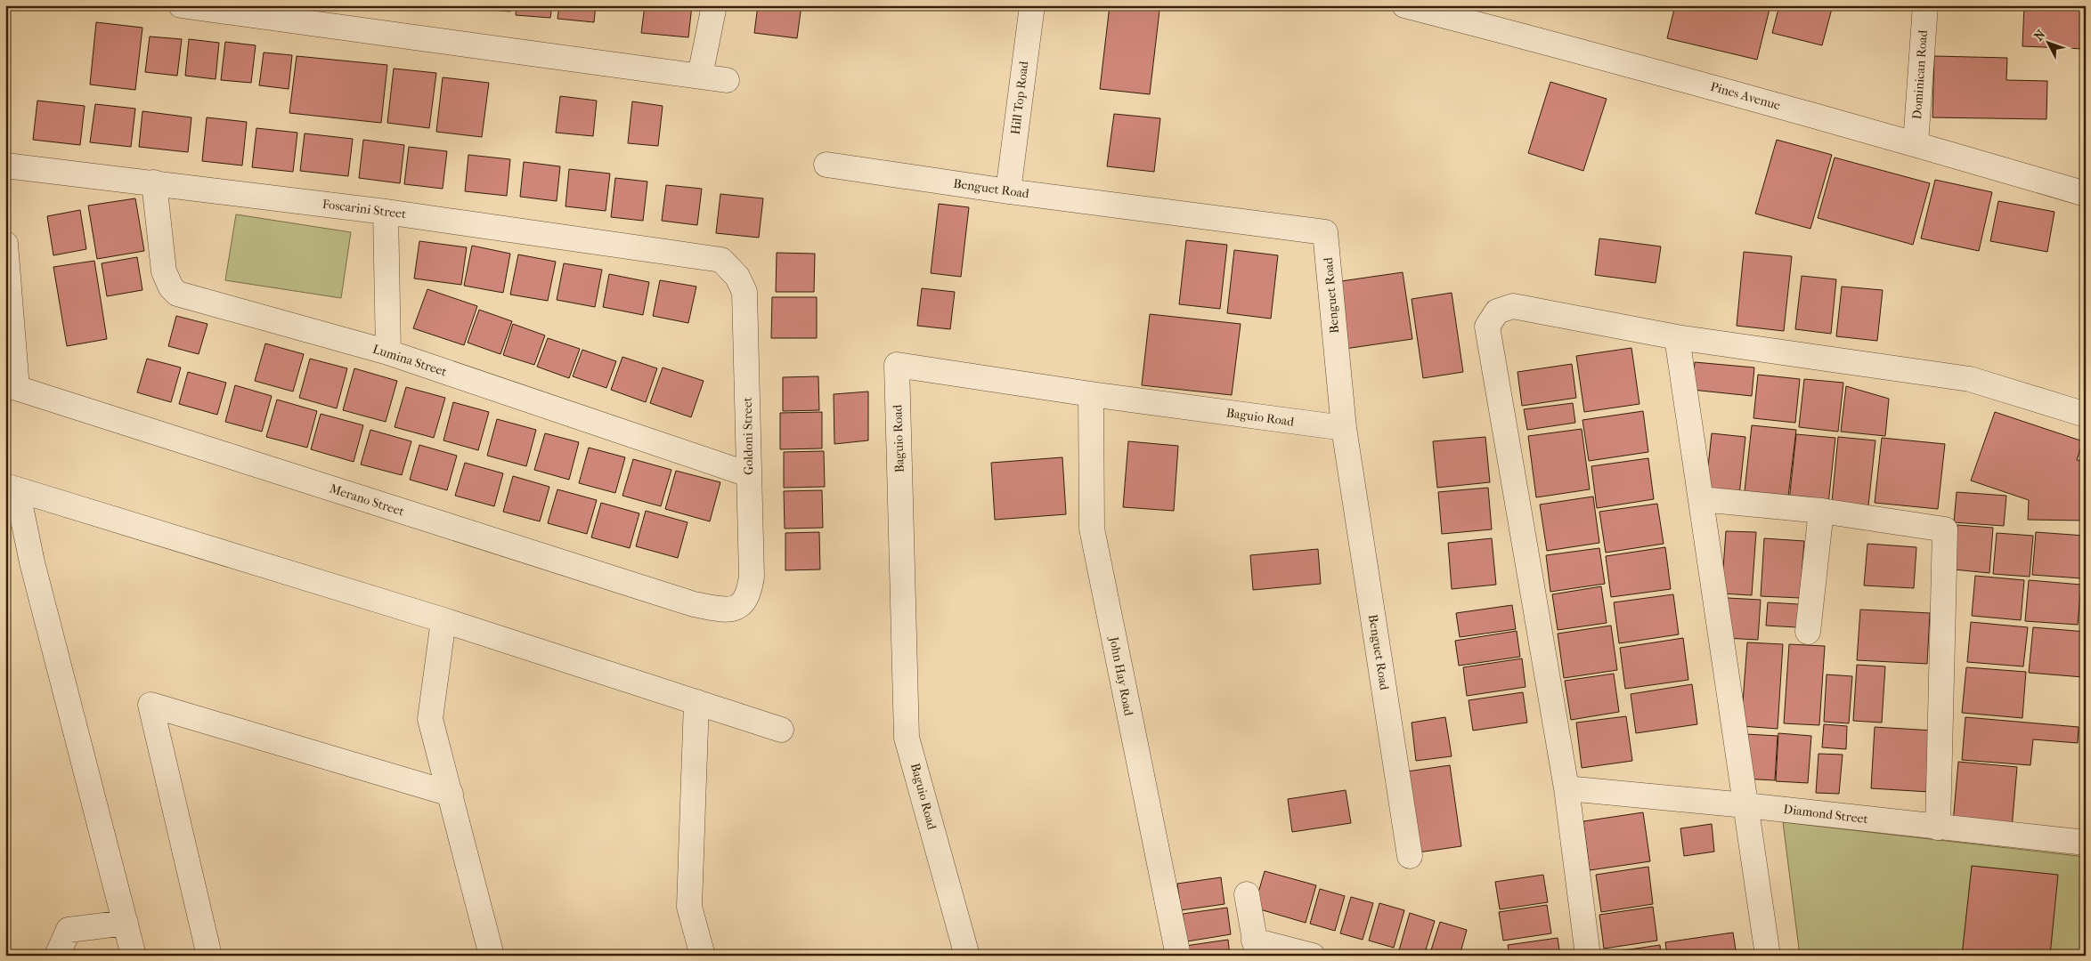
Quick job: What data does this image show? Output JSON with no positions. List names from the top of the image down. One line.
{"streets":{"street":["Dominican Road","Pines Avenue","Hill Top Road","Benguet Road","Foscarini Street","Lumina Street","Baguio Road","Goldoni Street","Merano Street","John Hay Road","Diamond Street"]},"crossings":[["Dominican Road","Pines Avenue"],["Hill Top Road","Benguet Road"],["Benguet Road","Baguio Road"],["Foscarini Street","Lumina Street"],["Foscarini Street","Goldoni Street"],["Lumina Street","Goldoni Street"],["Baguio Road","John Hay Road"],["Goldoni Street","Merano Street"]],"north":"top left"}
